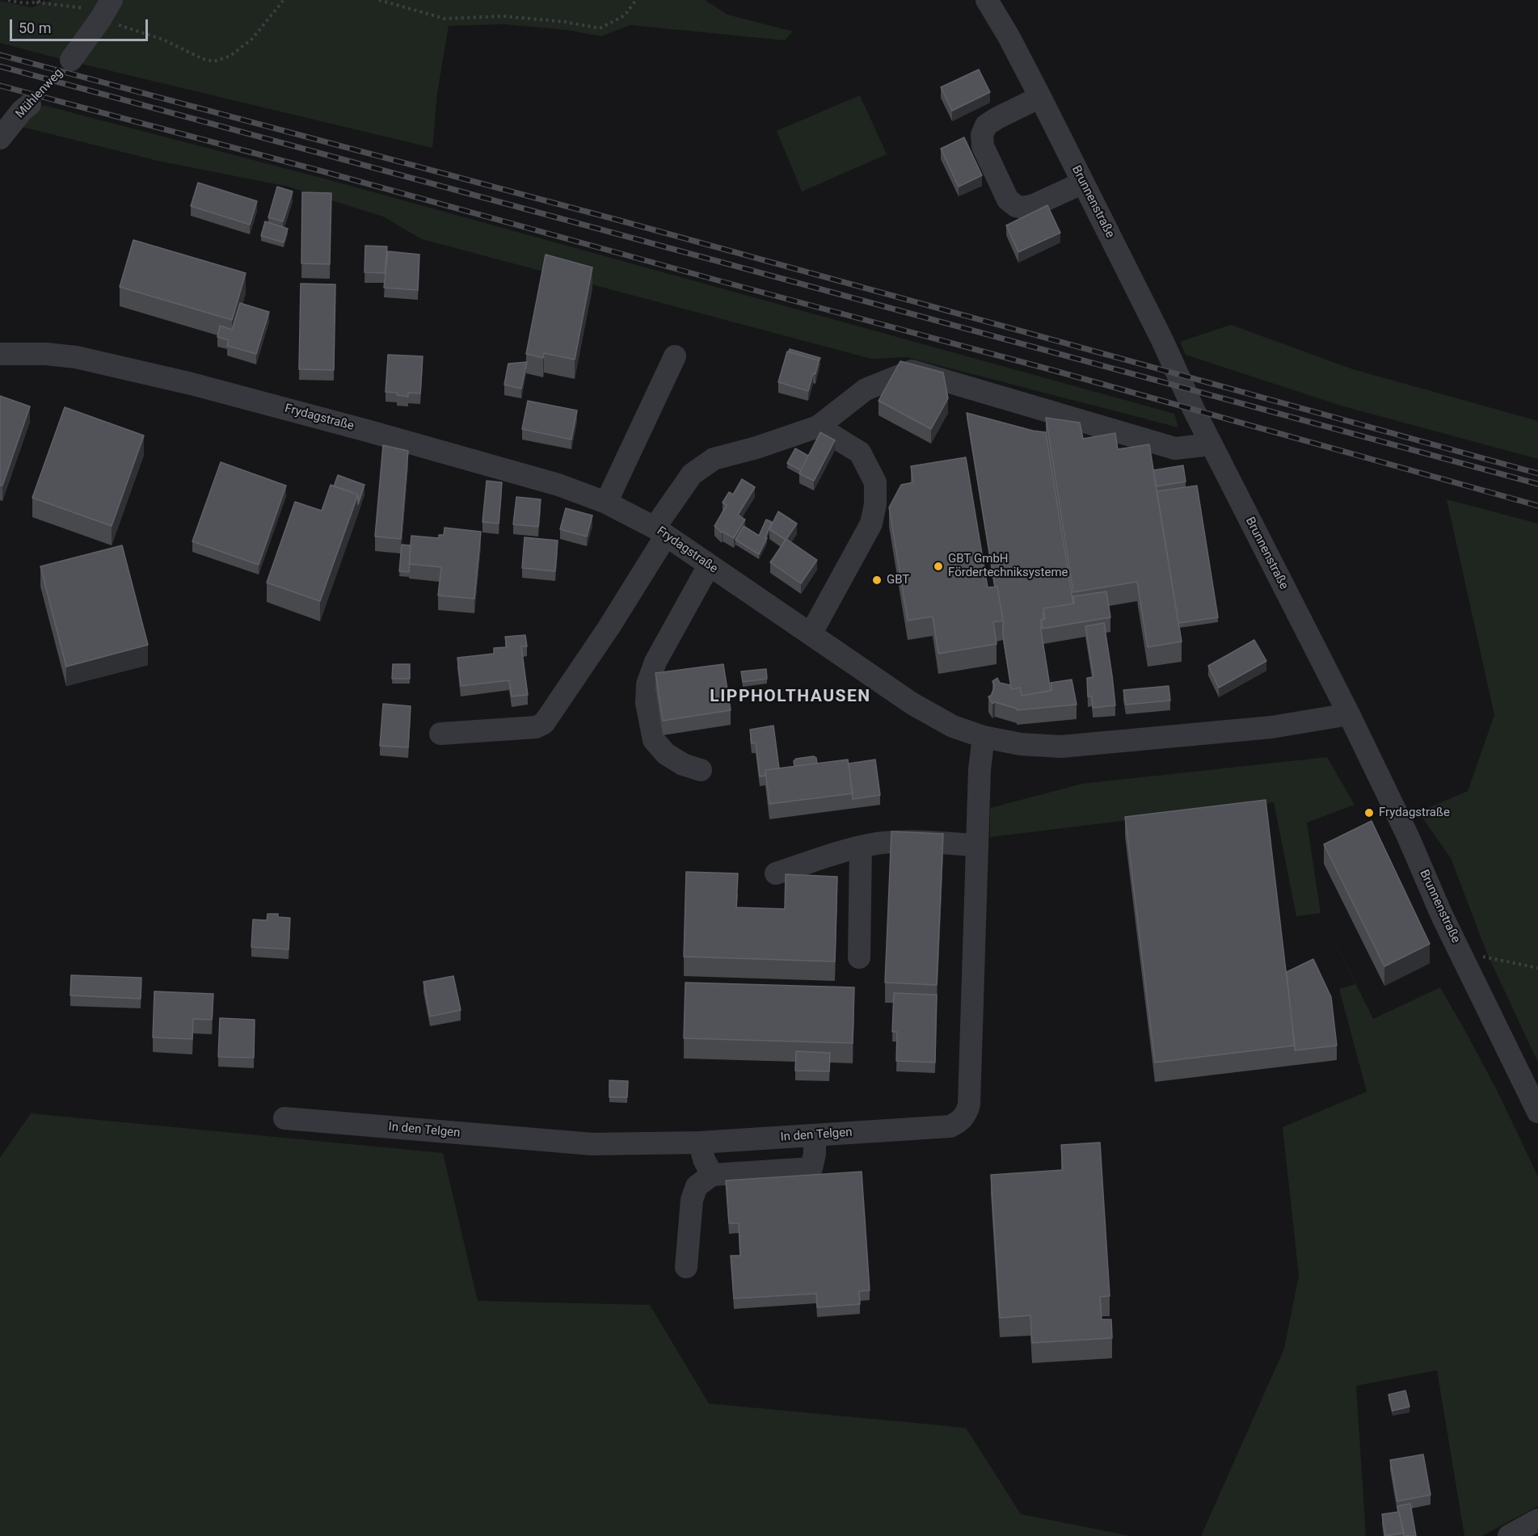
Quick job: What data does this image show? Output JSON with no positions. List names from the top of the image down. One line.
{"streets":{"street":["Mühlenweg","Brunnenstraße","Frydagstraße","In den Telgen"]},"crossings":[["Brunnenstraße","Frydagstraße"],["Frydagstraße","In den Telgen"]],"districts":["LIPPHOLTHAUSEN"],"places":["GBT GmbH Fördertechniksysteme","GBT","Frydagstraße"],"scale_bar":"50 m"}
